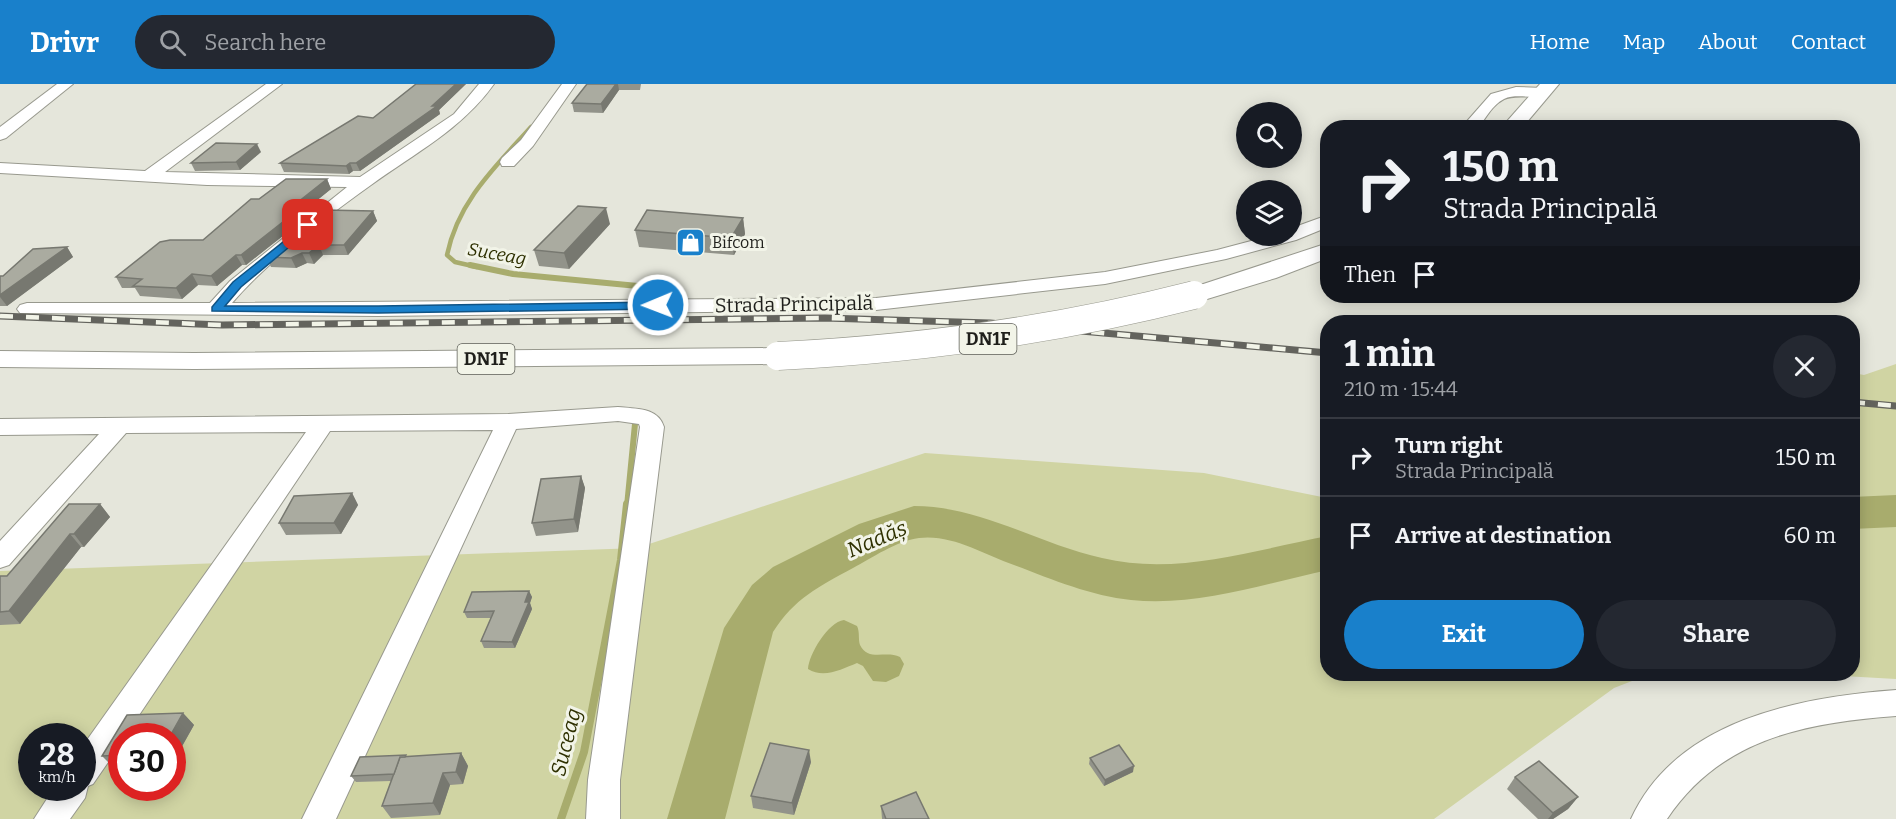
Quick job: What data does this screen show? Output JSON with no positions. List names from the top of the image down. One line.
{"streets":{"main road":["DN1F"],"street":["Strada Principală"]},"water":["Suceag","Nadăș"],"places":{"shop":["Bifcom"]},"page":{"header":"Drivr","search":"Search here","nav":["Home","Map","About","Contact"],"turn":["150 m","Strada Principală"],"then":"Then","heading":["1 min","210 m · 15:44"],"list":[{"name":"Turn right","note":"Strada Principală","value":"150 m"},{"name":"Arrive at destination","value":"60 m"}],"buttons":["Exit","Share"],"speed":"28 km/h","limit":"30"}}
